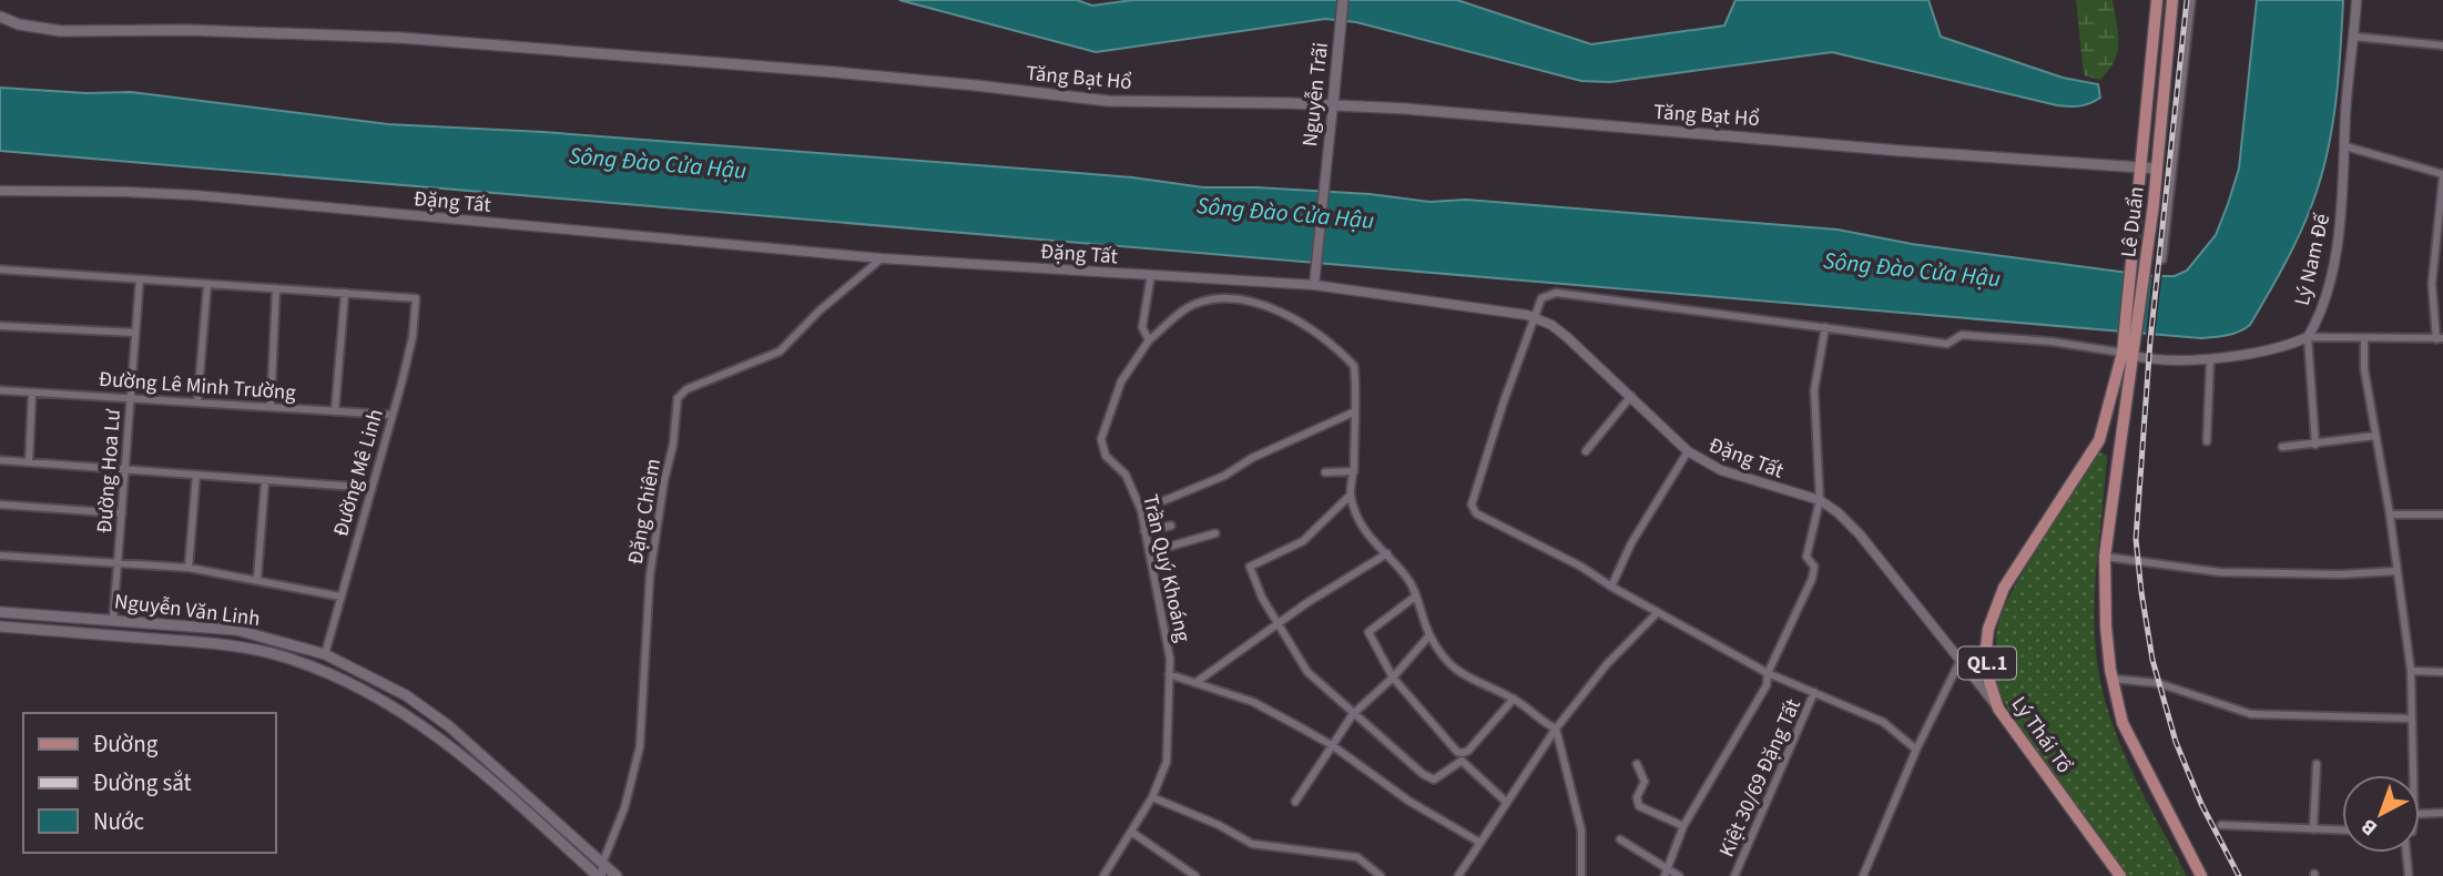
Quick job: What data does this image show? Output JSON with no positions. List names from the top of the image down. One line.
{"streets":{"main road":["Tăng Bạt Hổ","Nguyễn Trãi","Lê Duẩn","Nguyễn Văn Linh","QL.1","Lý Thái Tổ"],"street":["Đặng Tất","Lý Nam Đế","Đường Lê Minh Trường","Đường Hoa Lư","Đường Mê Linh","Đặng Chiêm","Trần Quý Khoáng","Kiệt 30/69 Đặng Tất"]},"crossings":[["Tăng Bạt Hổ","Nguyễn Trãi"],["Tăng Bạt Hổ","Lê Duẩn"],["Nguyễn Trãi","Đặng Tất"],["Đặng Tất","Đặng Chiêm"],["Đặng Tất","Lý Thái Tổ"],["Lê Duẩn","Lý Nam Đế"],["Lê Duẩn","QL.1"],["Lê Duẩn","Lý Thái Tổ"],["Đường Lê Minh Trường","Đường Hoa Lư"],["Đường Lê Minh Trường","Đường Mê Linh"],["Đường Hoa Lư","Nguyễn Văn Linh"],["Đường Mê Linh","Nguyễn Văn Linh"],["Đặng Chiêm","Nguyễn Văn Linh"]],"water":["Sông Đào Cửa Hậu"],"legend":["Đường","Đường sắt","Nước"],"north":"bottom left"}
